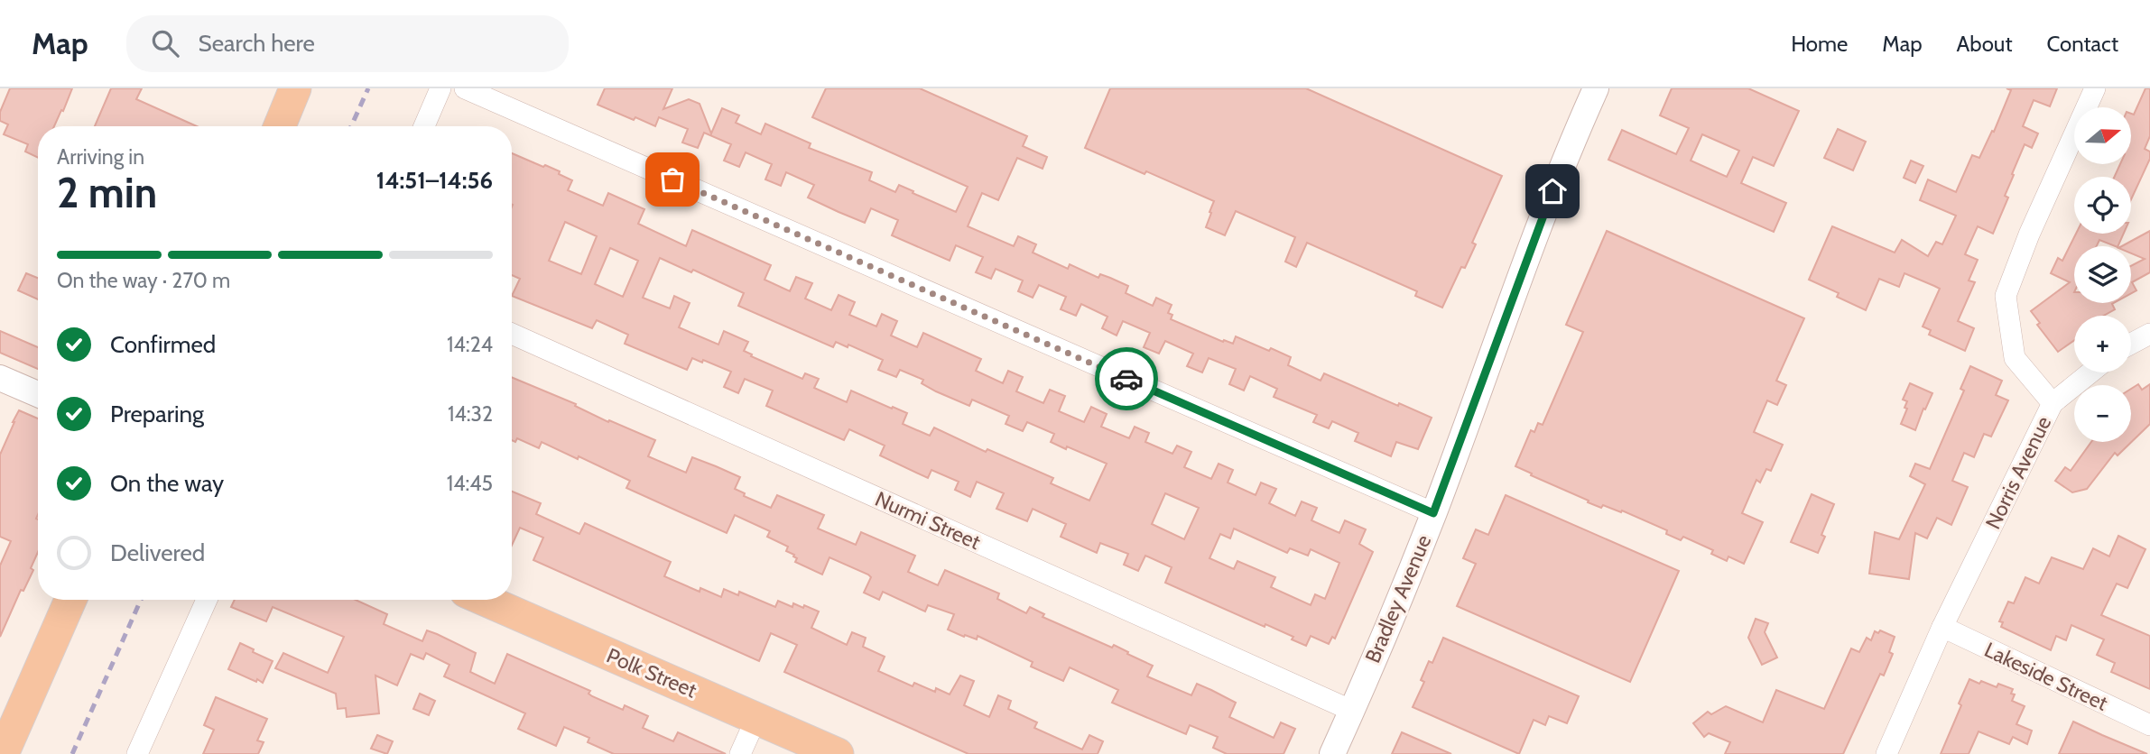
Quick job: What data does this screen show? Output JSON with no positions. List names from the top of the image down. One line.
{"streets":{"main road":["Polk Street"],"street":["Norris Avenue","Nurmi Street","Bradley Avenue","Lakeside Street"]},"crossings":[["Norris Avenue","Lakeside Street"],["Nurmi Street","Bradley Avenue"]],"north":"right","page":{"header":"Map","search":"Search here","nav":["Home","Map","About","Contact"],"map_buttons":["+","−"],"heading":["2 min","Arriving in","14:51–14:56"],"bar":"On the way · 270 m","list":[["Confirmed","14:24"],["Preparing","14:32"],["On the way","14:45"],"Delivered"]}}
